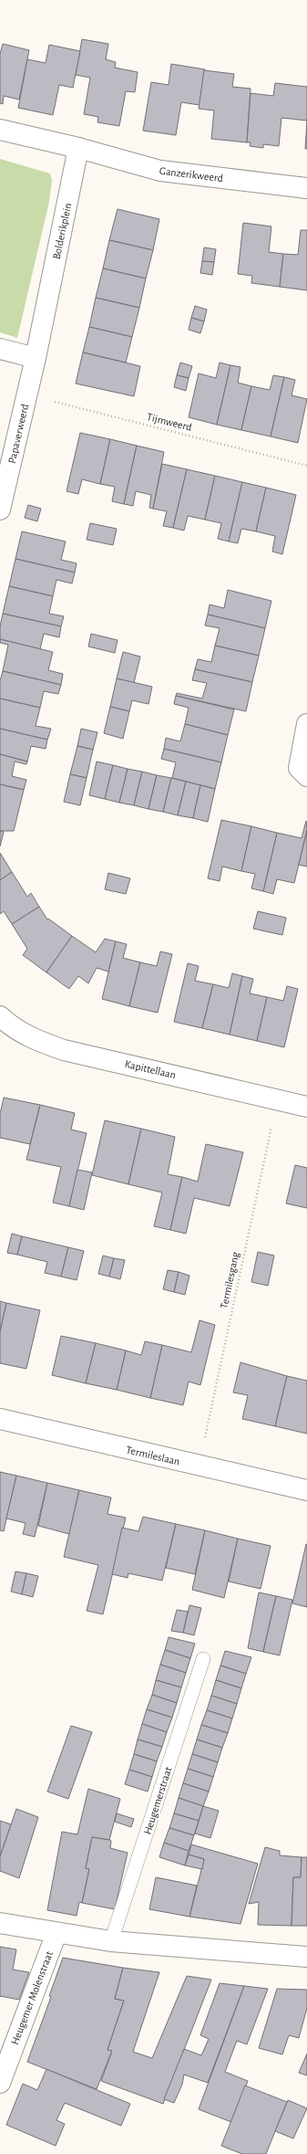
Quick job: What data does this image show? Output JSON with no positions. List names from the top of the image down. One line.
{"streets":{"street":["Ganzerikweerd","Bolderikplein","Papaverweerd","Kapittellaan","Termileslaan","Heugemer Molenstraat"],"lane":["Heugemerstraat"],"path":["Tijmweerd","Termilesgang"]},"crossings":[["Ganzerikweerd","Bolderikplein"],["Bolderikplein","Papaverweerd"],["Tijmweerd","Papaverweerd"],["Kapittellaan","Termilesgang"],["Termilesgang","Termileslaan"]]}
